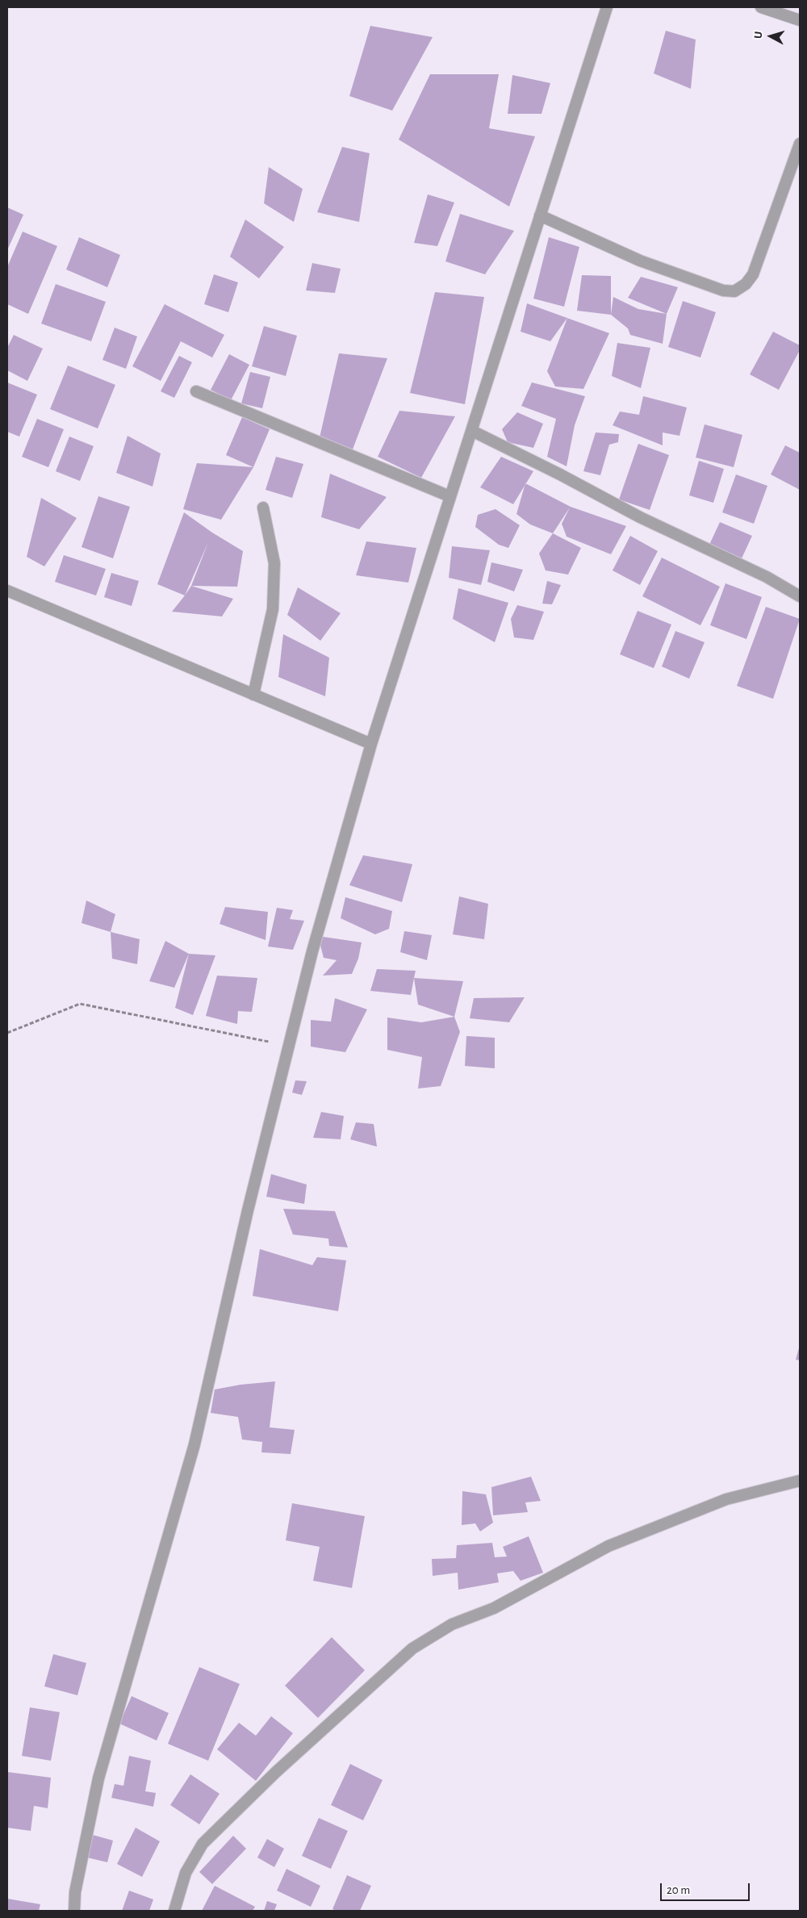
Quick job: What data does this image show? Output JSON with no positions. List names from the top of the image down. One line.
{"scale_bar":"20 m","north":"left"}
